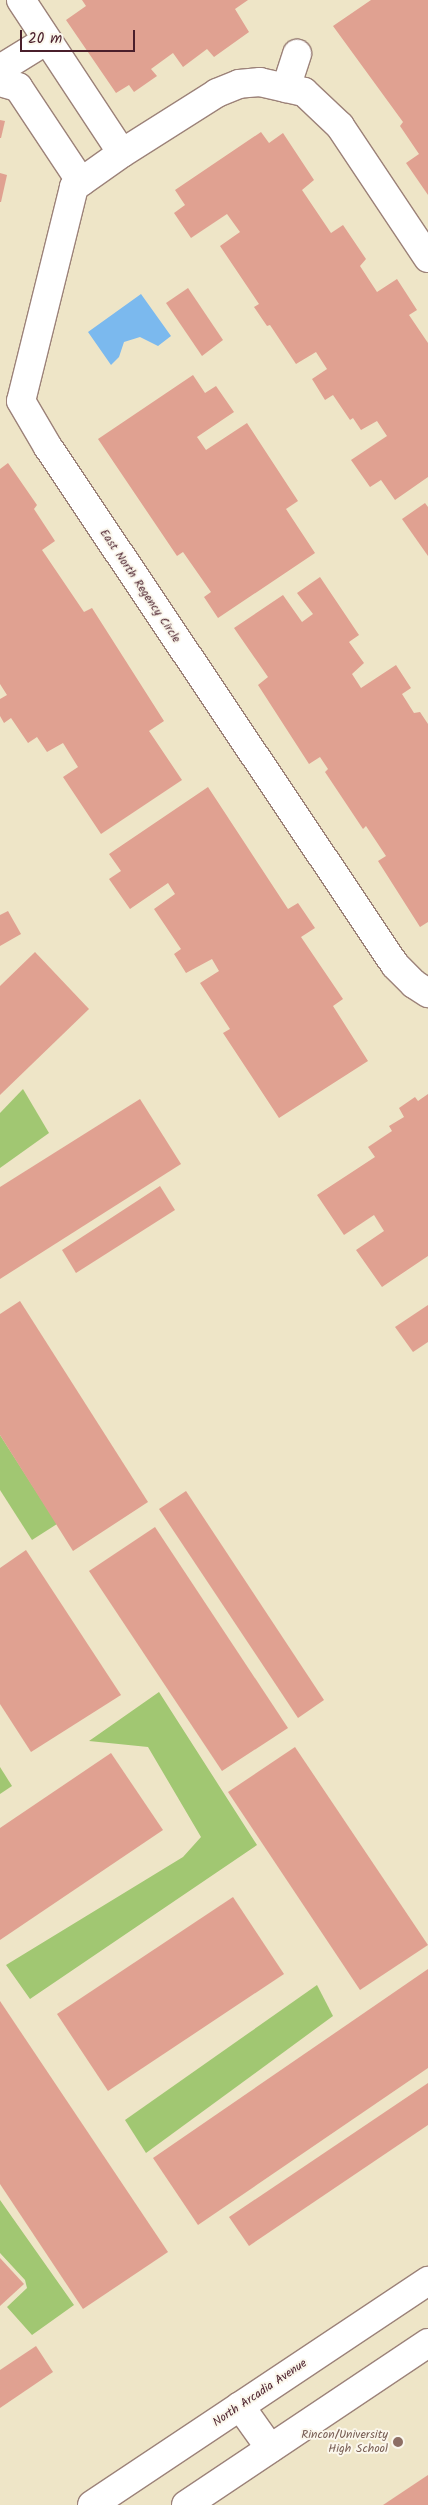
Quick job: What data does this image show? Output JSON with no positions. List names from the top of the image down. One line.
{"streets":{"street":["East North Regency Circle","North Arcadia Avenue"]},"places":["Rincon/University High School"],"scale_bar":"20 m"}
